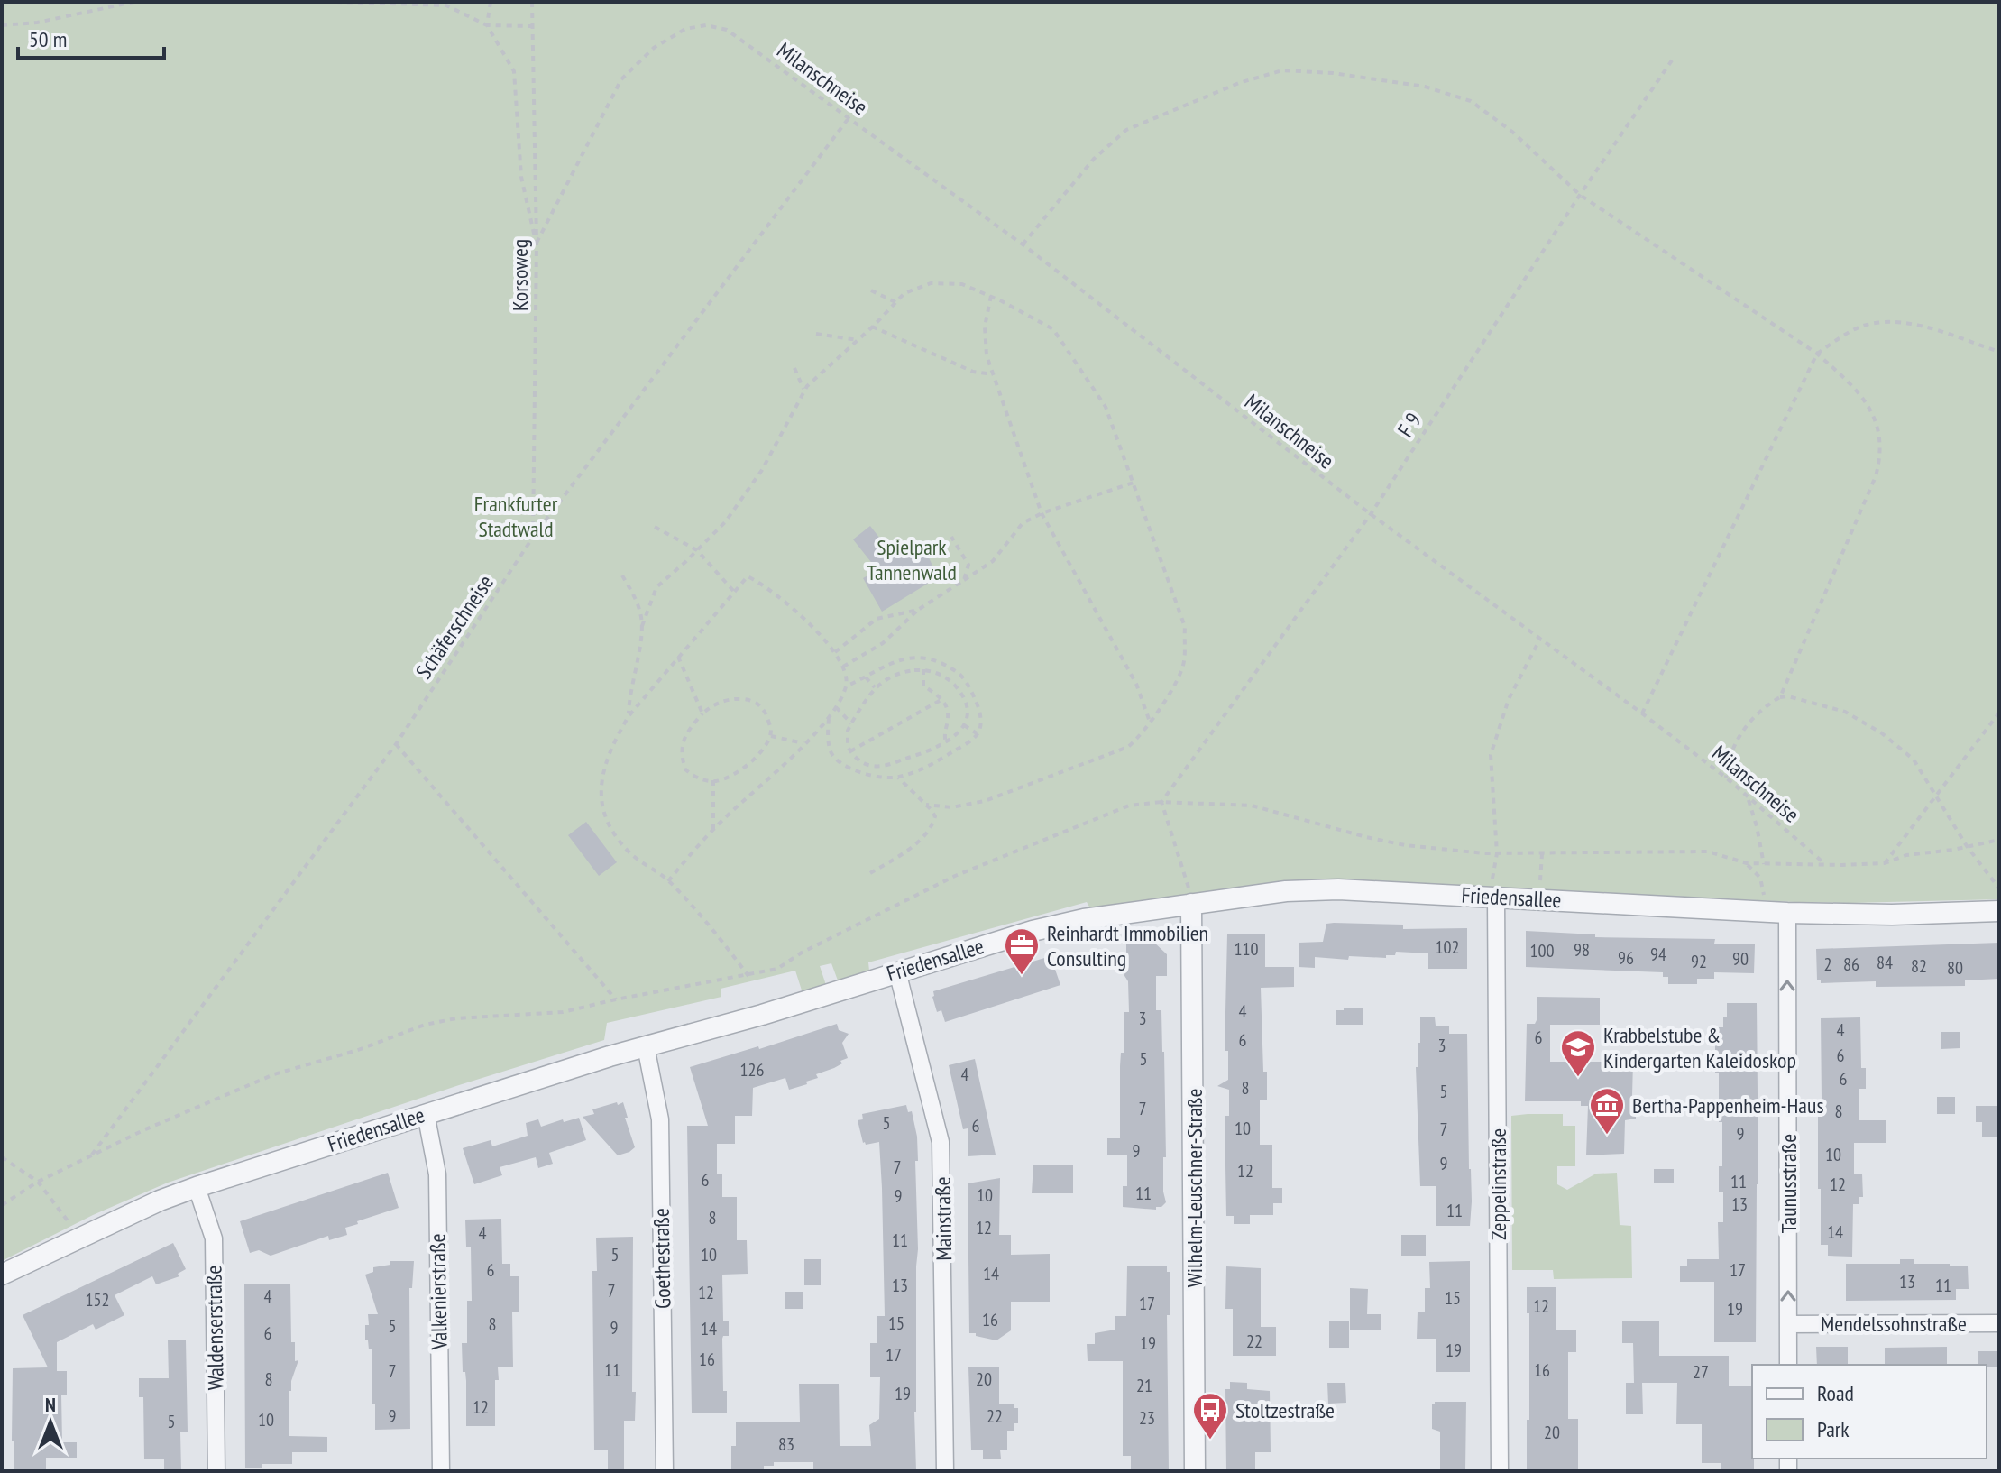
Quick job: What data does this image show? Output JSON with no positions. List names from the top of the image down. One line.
{"streets":{"street":["Friedensallee","Taunusstraße","Zeppelinstraße","Wilhelm-Leuschner-Straße","Mainstraße","Goethestraße","Valkenierstraße","Mendelssohnstraße","Waldenserstraße"],"path":["Milanschneise","Korsoweg","F 9","Schäferschneise"]},"crossings":[["Milanschneise","Korsoweg"],["Milanschneise","F 9"],["Milanschneise","Schäferschneise"],["Korsoweg","Schäferschneise"],["F 9","Friedensallee"],["F 9","Wilhelm-Leuschner-Straße"],["Friedensallee","Taunusstraße"],["Friedensallee","Zeppelinstraße"],["Friedensallee","Wilhelm-Leuschner-Straße"],["Friedensallee","Mainstraße"],["Friedensallee","Goethestraße"],["Friedensallee","Valkenierstraße"],["Friedensallee","Waldenserstraße"],["Taunusstraße","Mendelssohnstraße"]],"one_way":["Taunusstraße"],"parks":["Frankfurter Stadtwald","Spielpark Tannenwald"],"places":{"office":["Reinhardt Immobilien Consulting"],"school or university":["Krabbelstube & Kindergarten Kaleidoskop"],"museum":["Bertha-Pappenheim-Haus"],"bus stop":["Stoltzestraße"]},"house_numbers":["102","110","98","100","94","96","90","92","84","2","86","82","80","4","3","4","6","6","3","6","5","126","4","6","8","5","7","8","5","6","10","7","9","9","10","9","7","12","6","11","12","11","10","9","13","11","8","12","14","4","11","5","10","6","17","14","13","13","11","7","12","4","15","152","17","12","19","16","15","8","5","9","14","6","22","19","19","17","16","11","16","7","27","8","20","21","19","12","9","22","23","10","5","20","83"],"legend":["Road","Park"],"scale_bar":"50 m","north":"top"}
